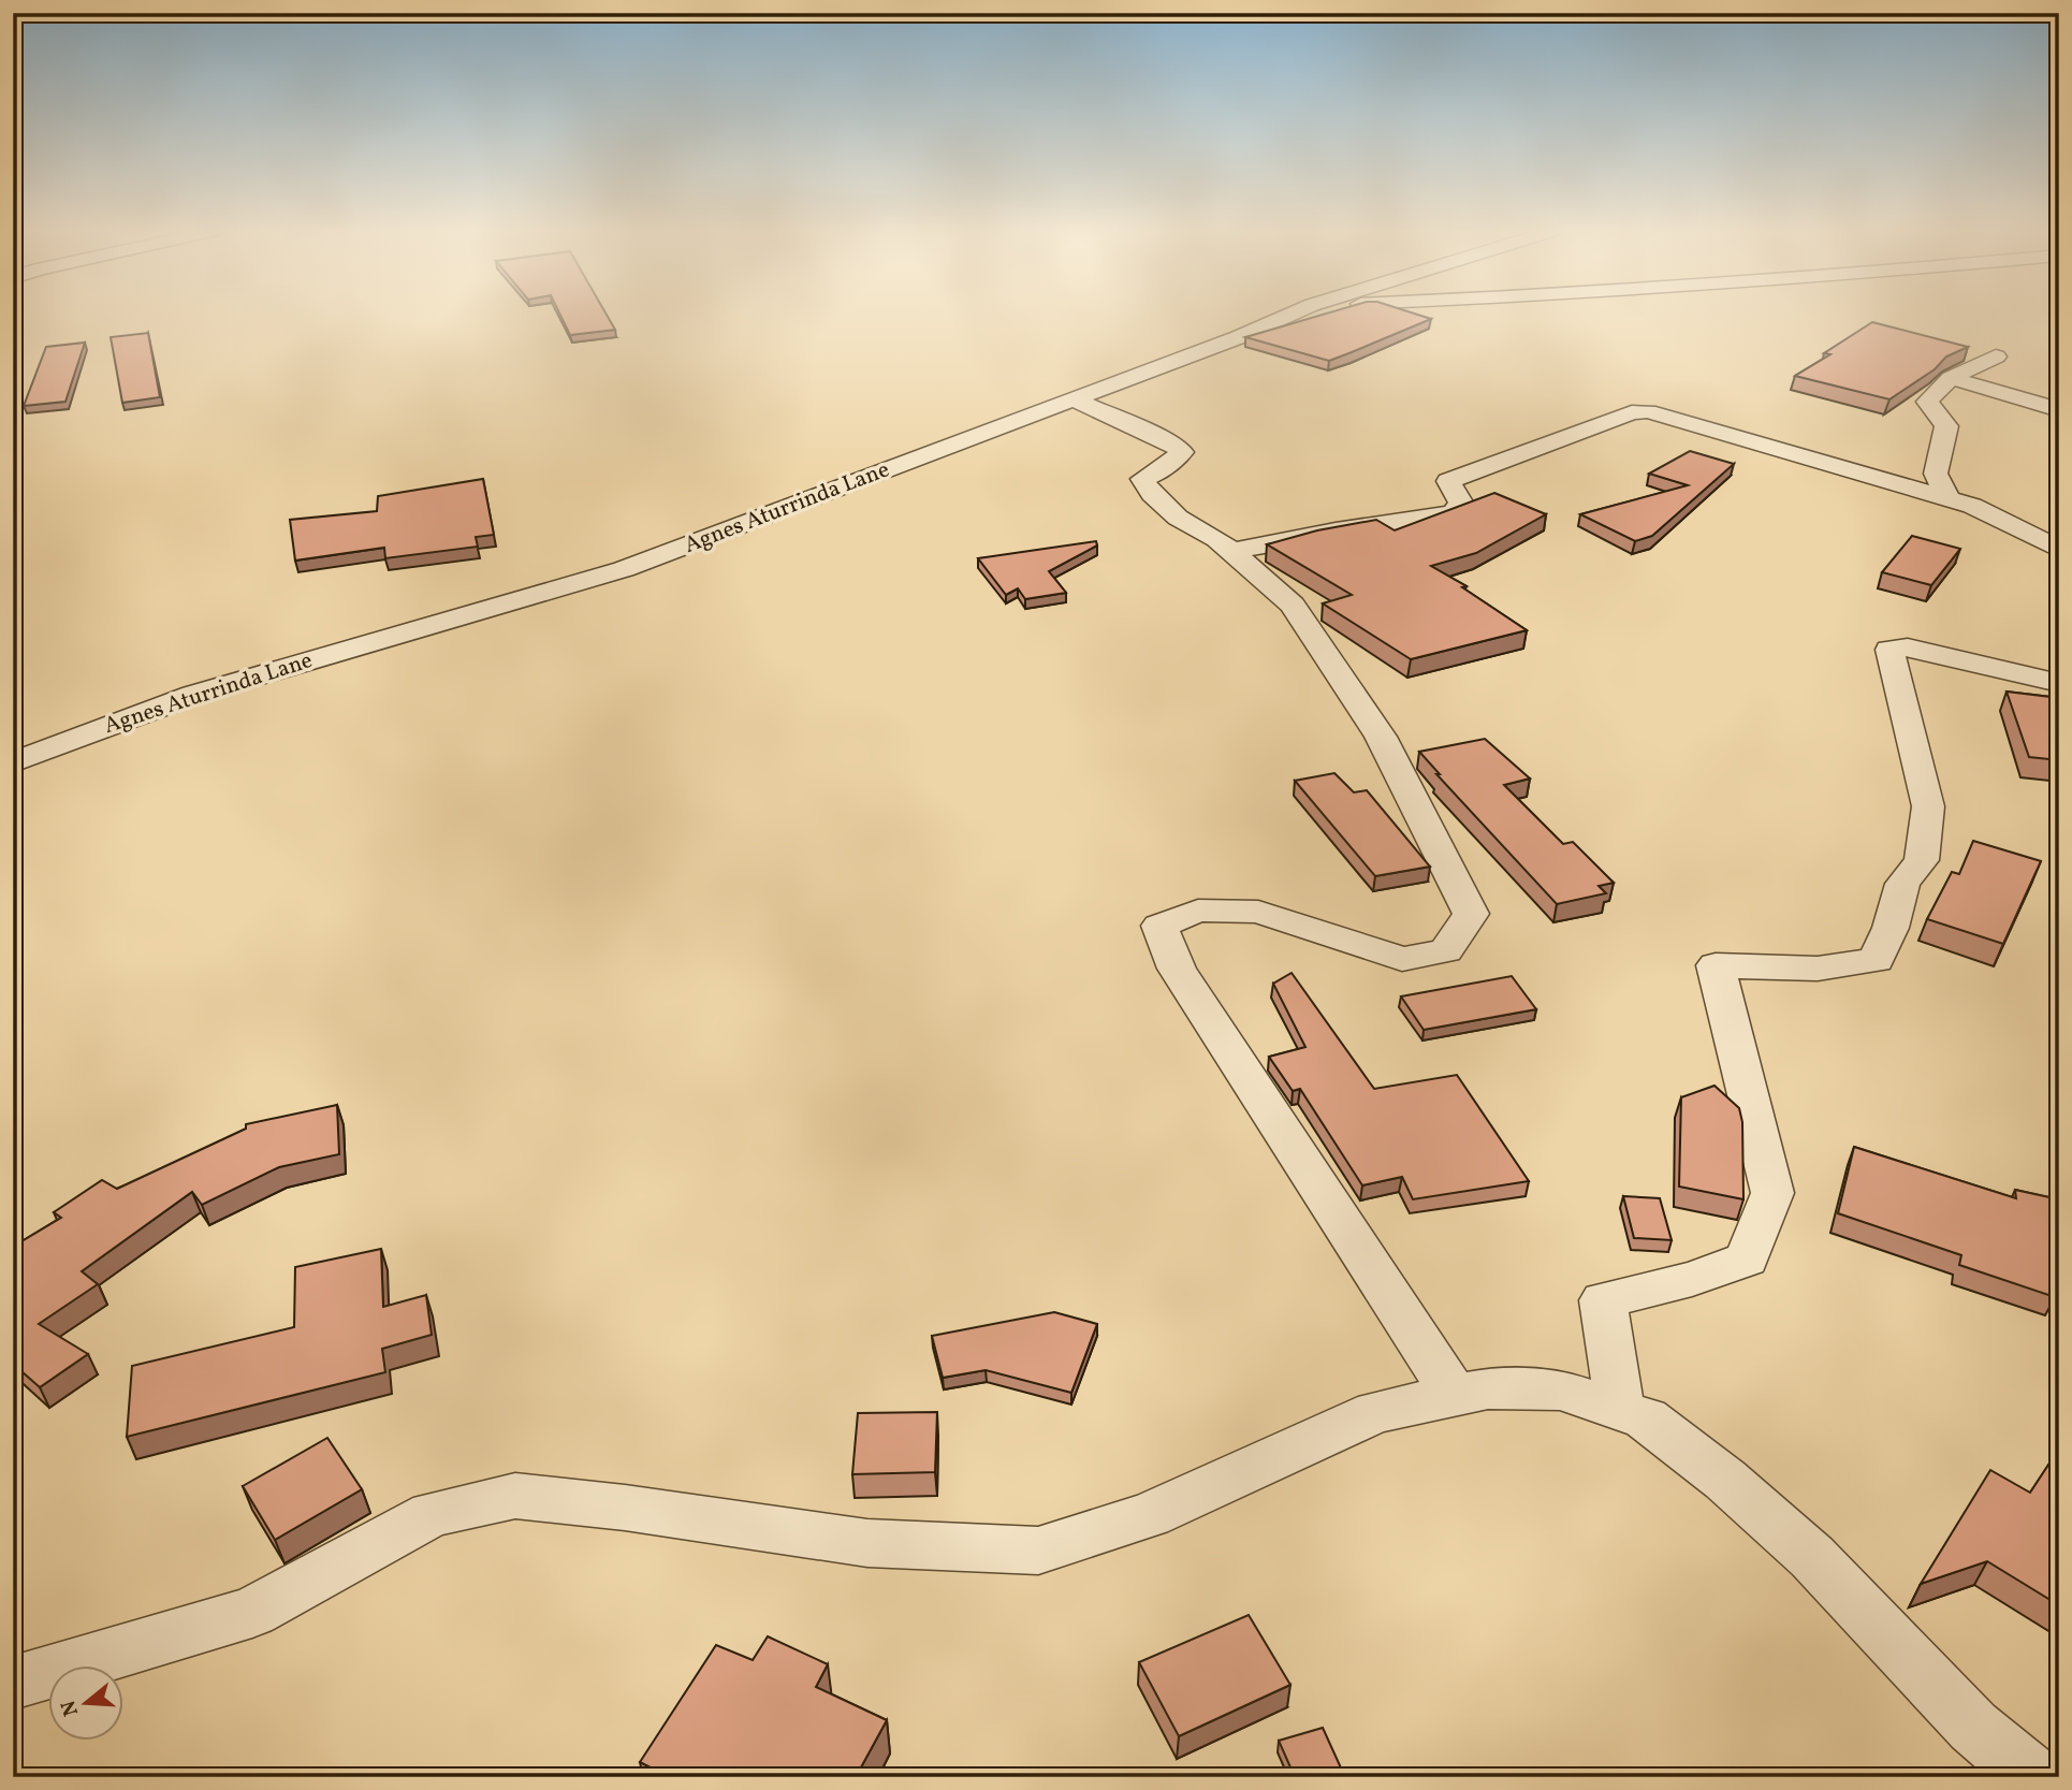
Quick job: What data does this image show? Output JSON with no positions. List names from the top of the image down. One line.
{"streets":{"street":["Agnes Aturrinda Lane"]},"north":"left"}
